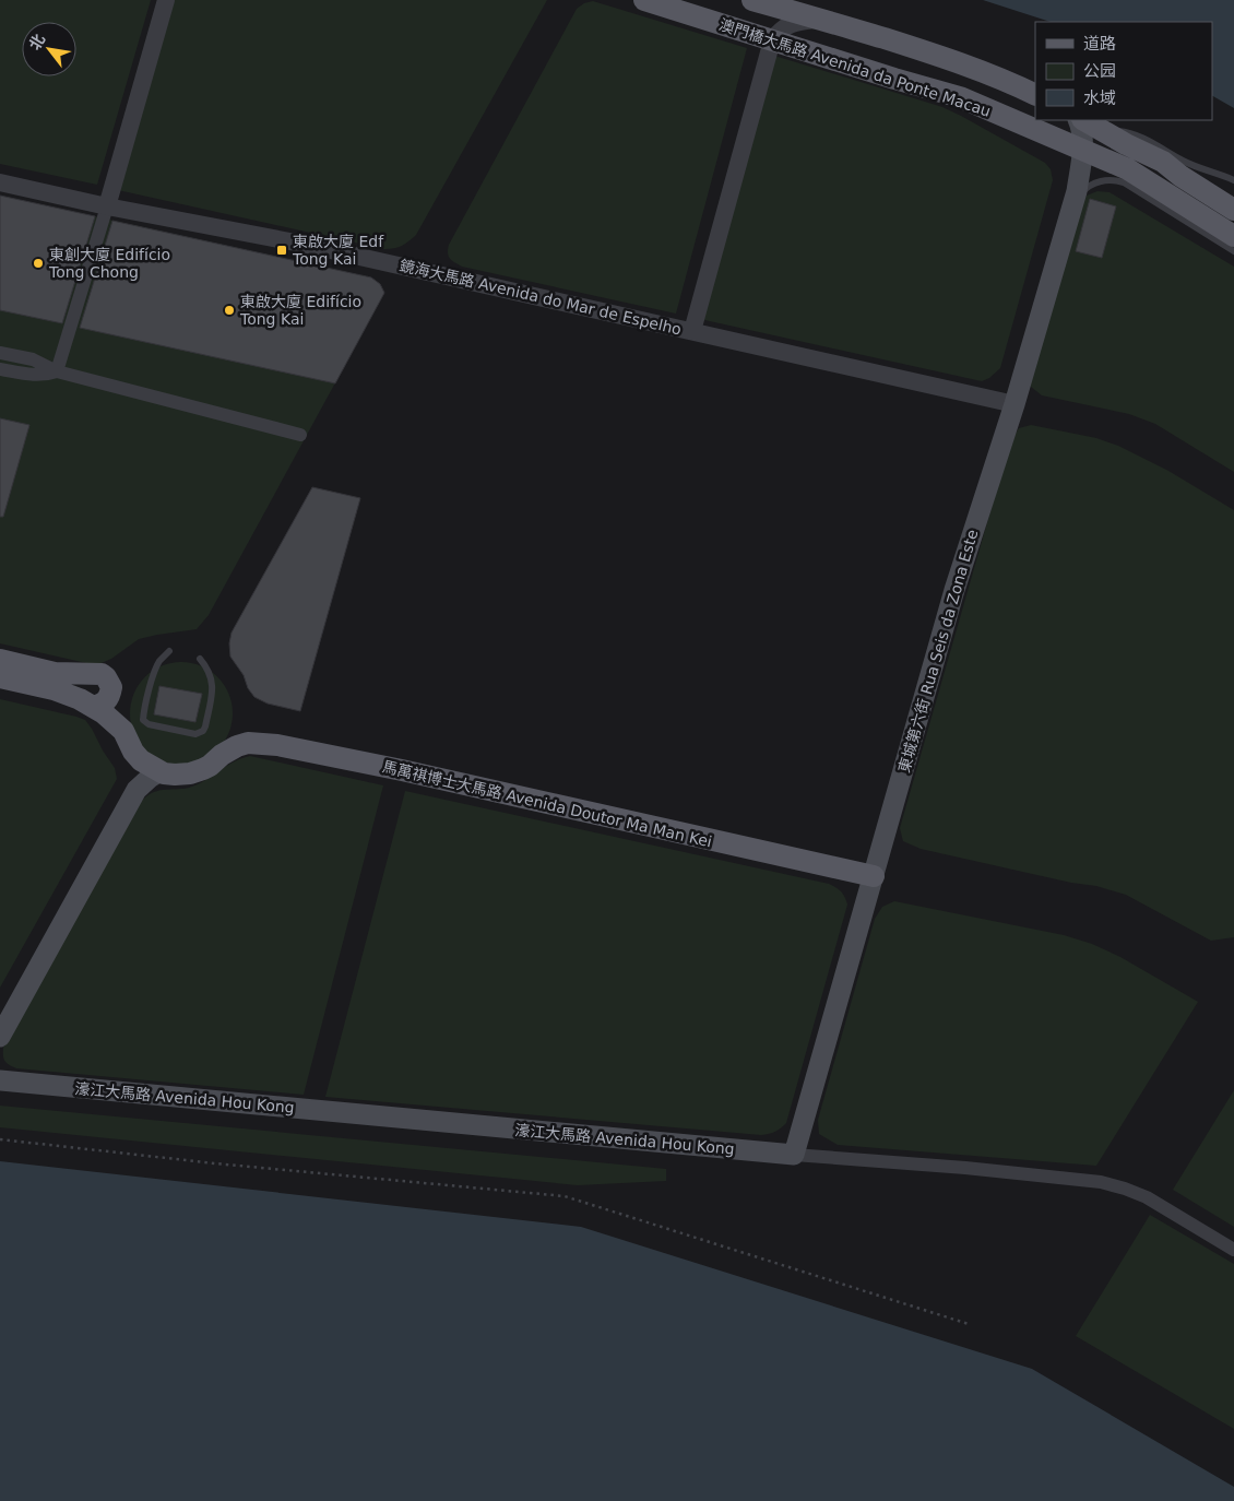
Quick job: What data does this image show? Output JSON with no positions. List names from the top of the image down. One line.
{"streets":{"main road":["澳門橋大馬路 Avenida da Ponte Macau","東城第六街 Rua Seis da Zona Este","馬萬祺博士大馬路 Avenida Doutor Ma Man Kei","濠江大馬路 Avenida Hou Kong"],"street":["鏡海大馬路 Avenida do Mar de Espelho"]},"crossings":[["澳門橋大馬路 Avenida da Ponte Macau","東城第六街 Rua Seis da Zona Este"],["鏡海大馬路 Avenida do Mar de Espelho","東城第六街 Rua Seis da Zona Este"],["東城第六街 Rua Seis da Zona Este","馬萬祺博士大馬路 Avenida Doutor Ma Man Kei"],["東城第六街 Rua Seis da Zona Este","濠江大馬路 Avenida Hou Kong"]],"places":{"transit":["東啟大廈 Edf Tong Kai"],"other":["東創大廈 Edifício Tong Chong","東啟大廈 Edifício Tong Kai"]},"legend":["道路","公园","水域"],"north":"top left"}
